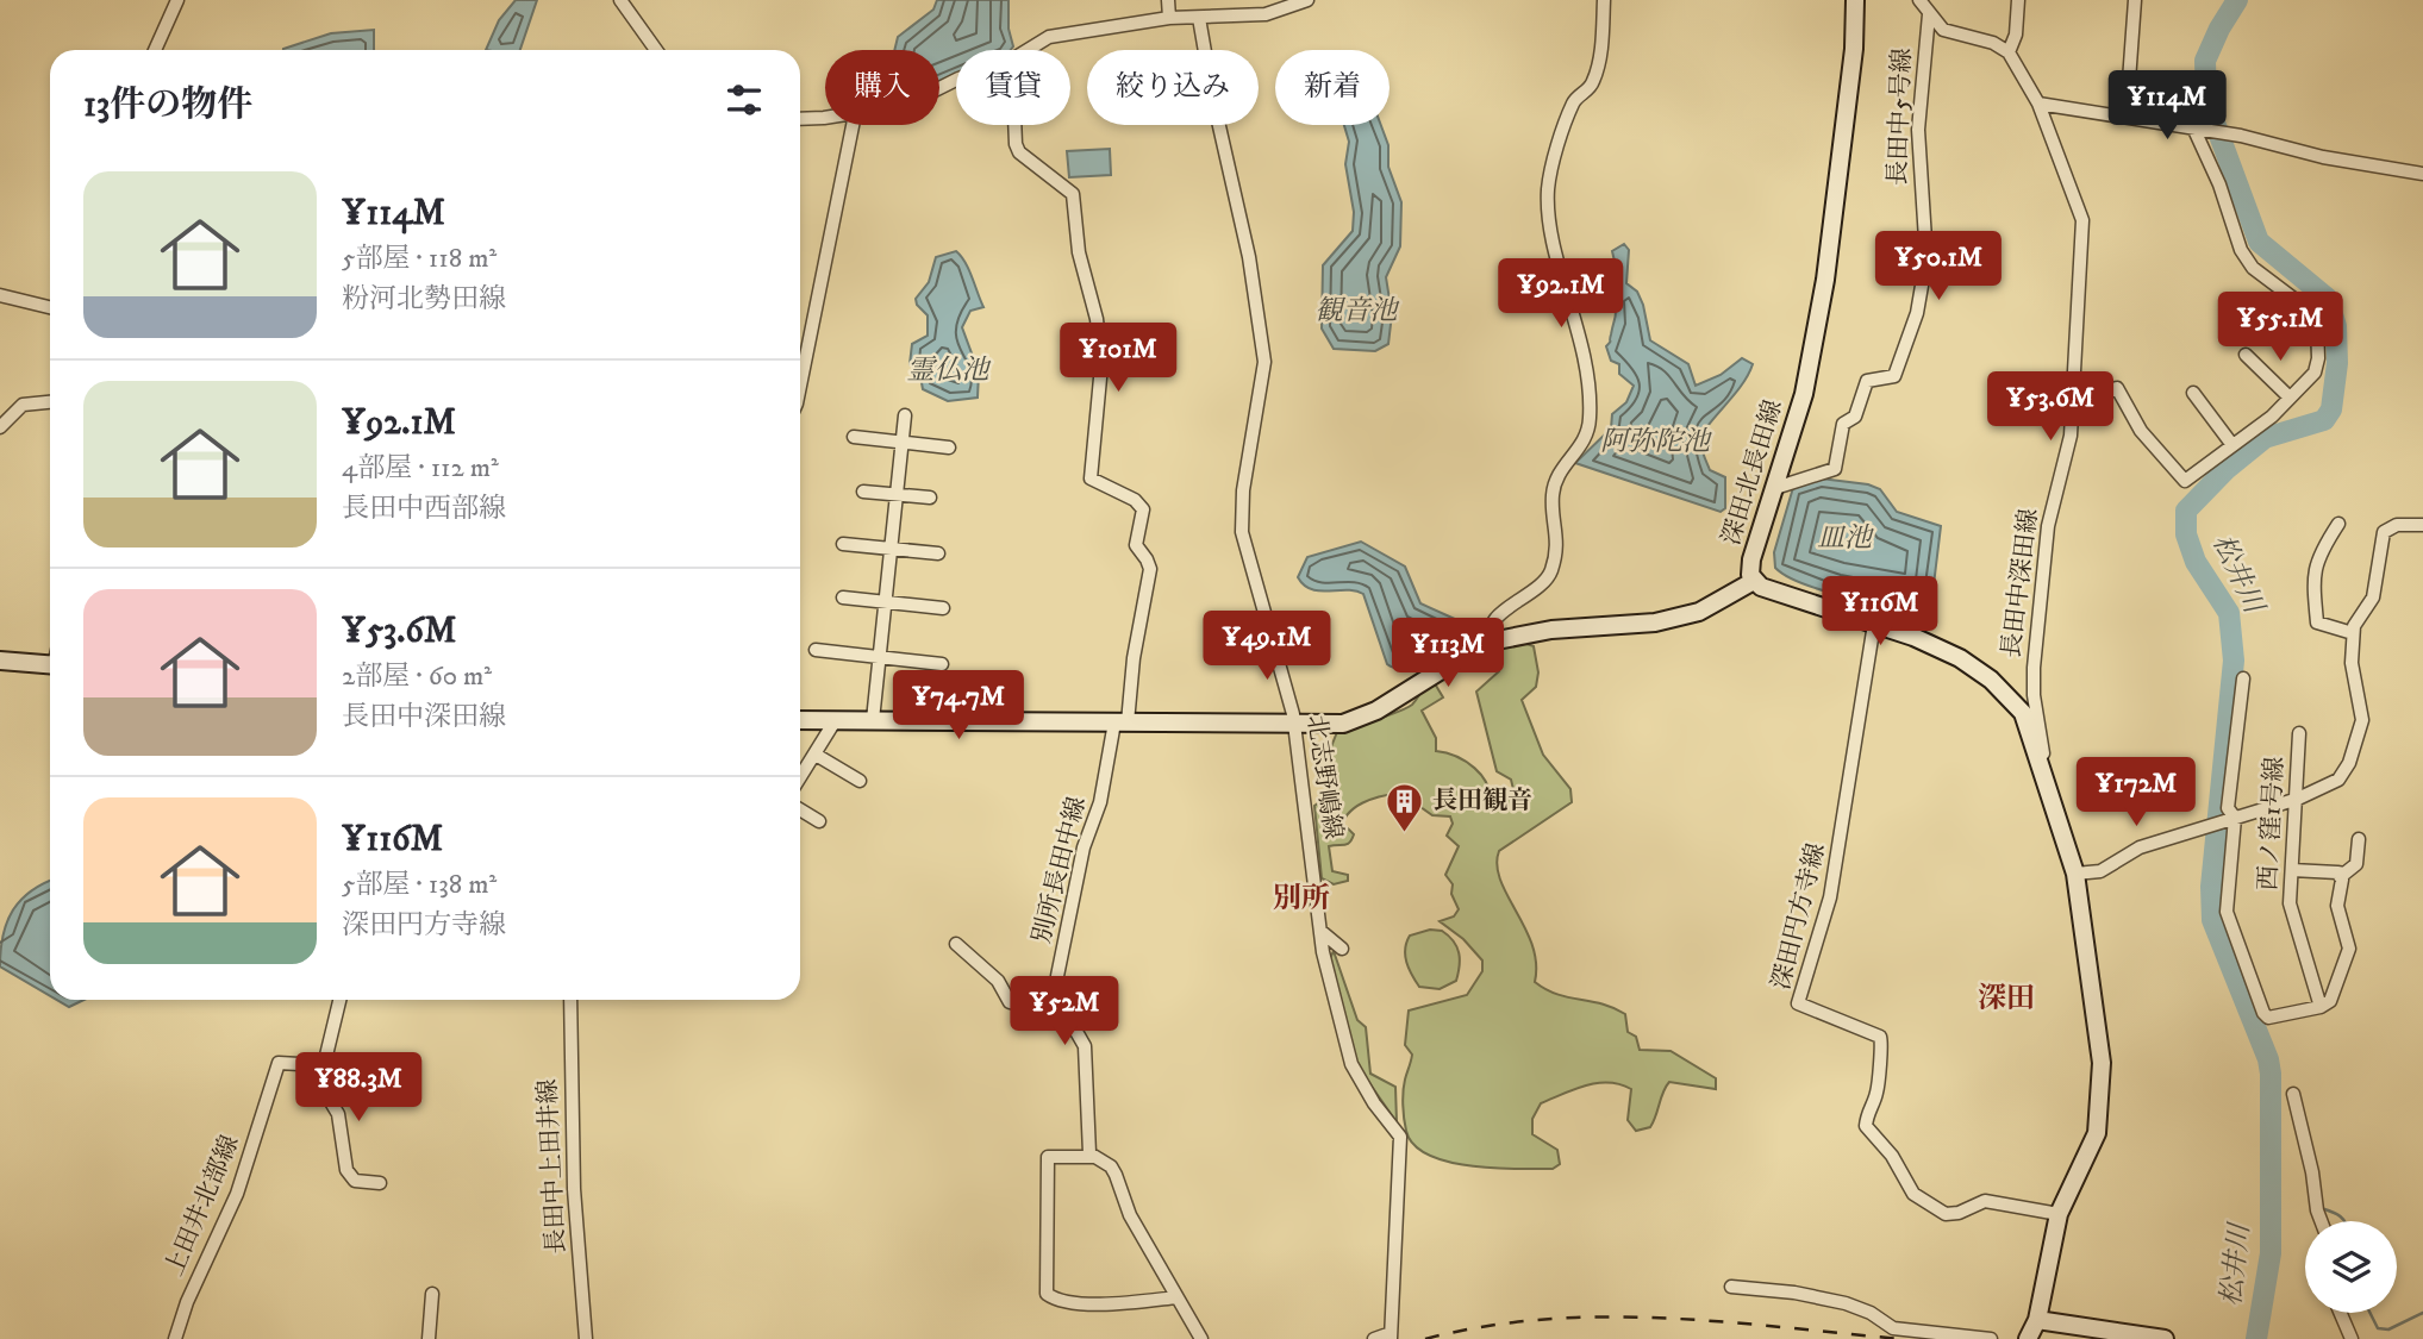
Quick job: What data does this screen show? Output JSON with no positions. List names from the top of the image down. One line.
{"streets":{"street":["長田中5号線","深田北長田線","長田中深田線","北志野嶋線","西ノ窪1号線","別所長田中線","深田円方寺線","長田中上田井線","上田井北部線"]},"crossings":[["長田中5号線","深田北長田線"],["深田北長田線","長田中深田線"],["深田北長田線","深田円方寺線"]],"districts":["別所","深田"],"water":["観音池","霊仏池","阿弥陀池","皿池","松井川"],"places":{"building":["長田観音"]},"page":{"chip":["購入","賃貸","絞り込み","新着"],"heading":"13件の物件","price":["¥114M","¥50.1M","¥92.1M","¥55.1M","¥101M","¥53.6M","¥116M","¥49.1M","¥113M","¥74.7M","¥172M","¥52M","¥88.3M"],"list":[{"name":"¥114M","note":"5部屋 · 118 m² · 粉河北勢田線"},{"name":"¥92.1M","note":"4部屋 · 112 m² · 長田中西部線"},{"name":"¥53.6M","note":"2部屋 · 60 m² · 長田中深田線"},{"name":"¥116M","note":"5部屋 · 138 m² · 深田円方寺線"}]}}
